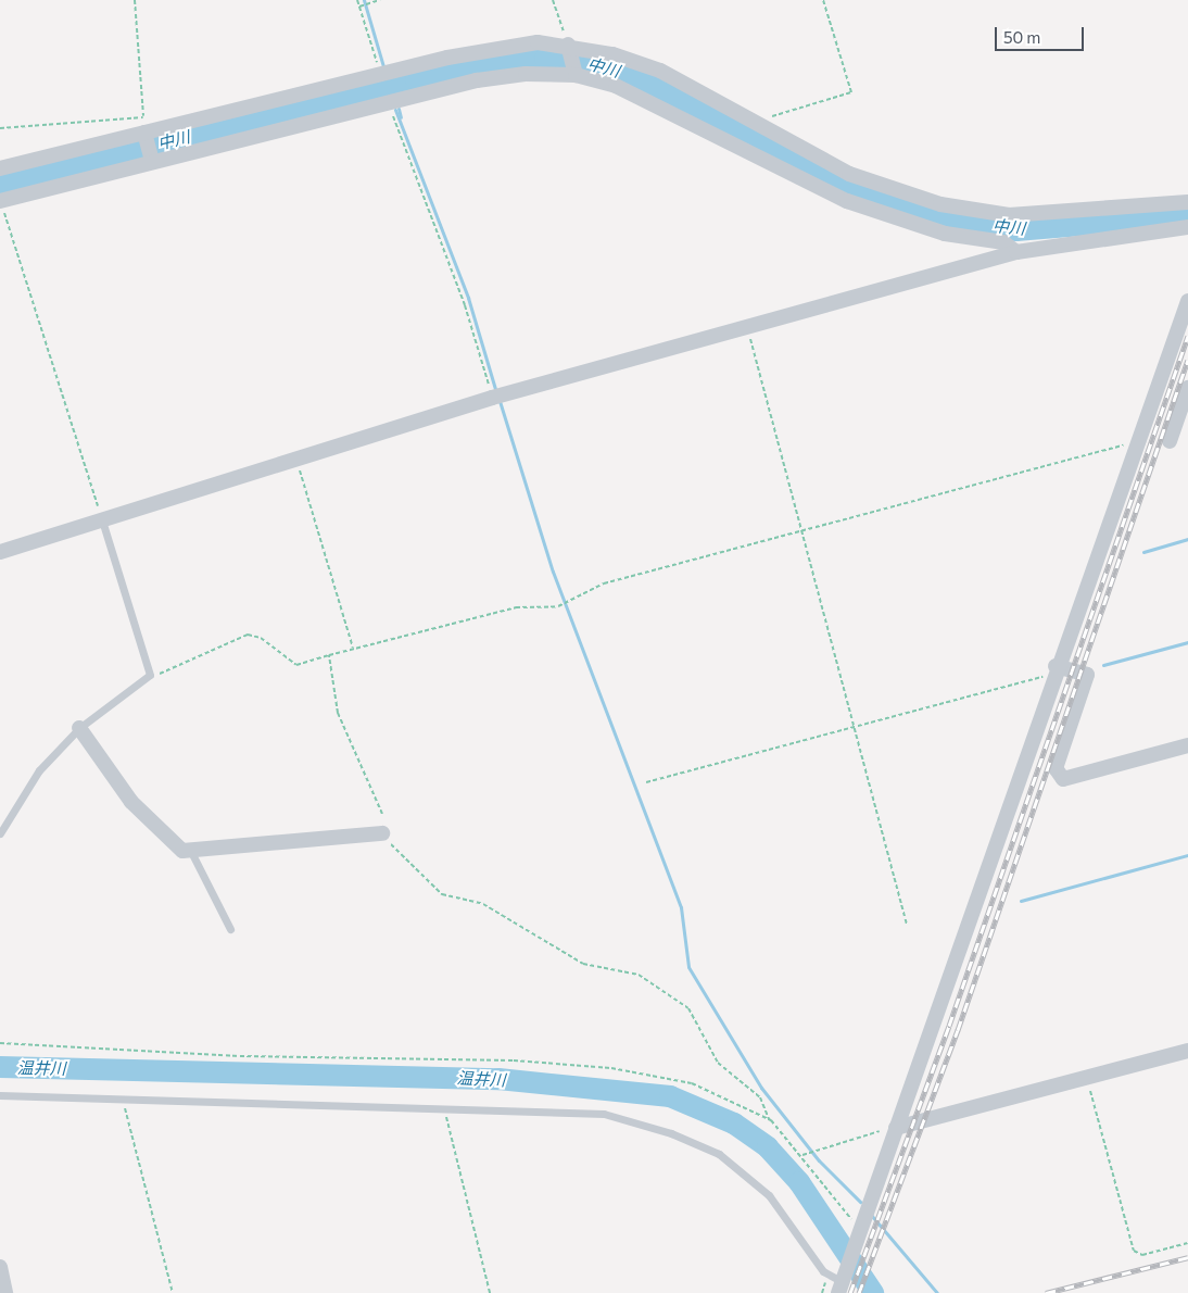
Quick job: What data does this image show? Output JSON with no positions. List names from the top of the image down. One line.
{"water":["中川","温井川"],"scale_bar":"50 m"}
